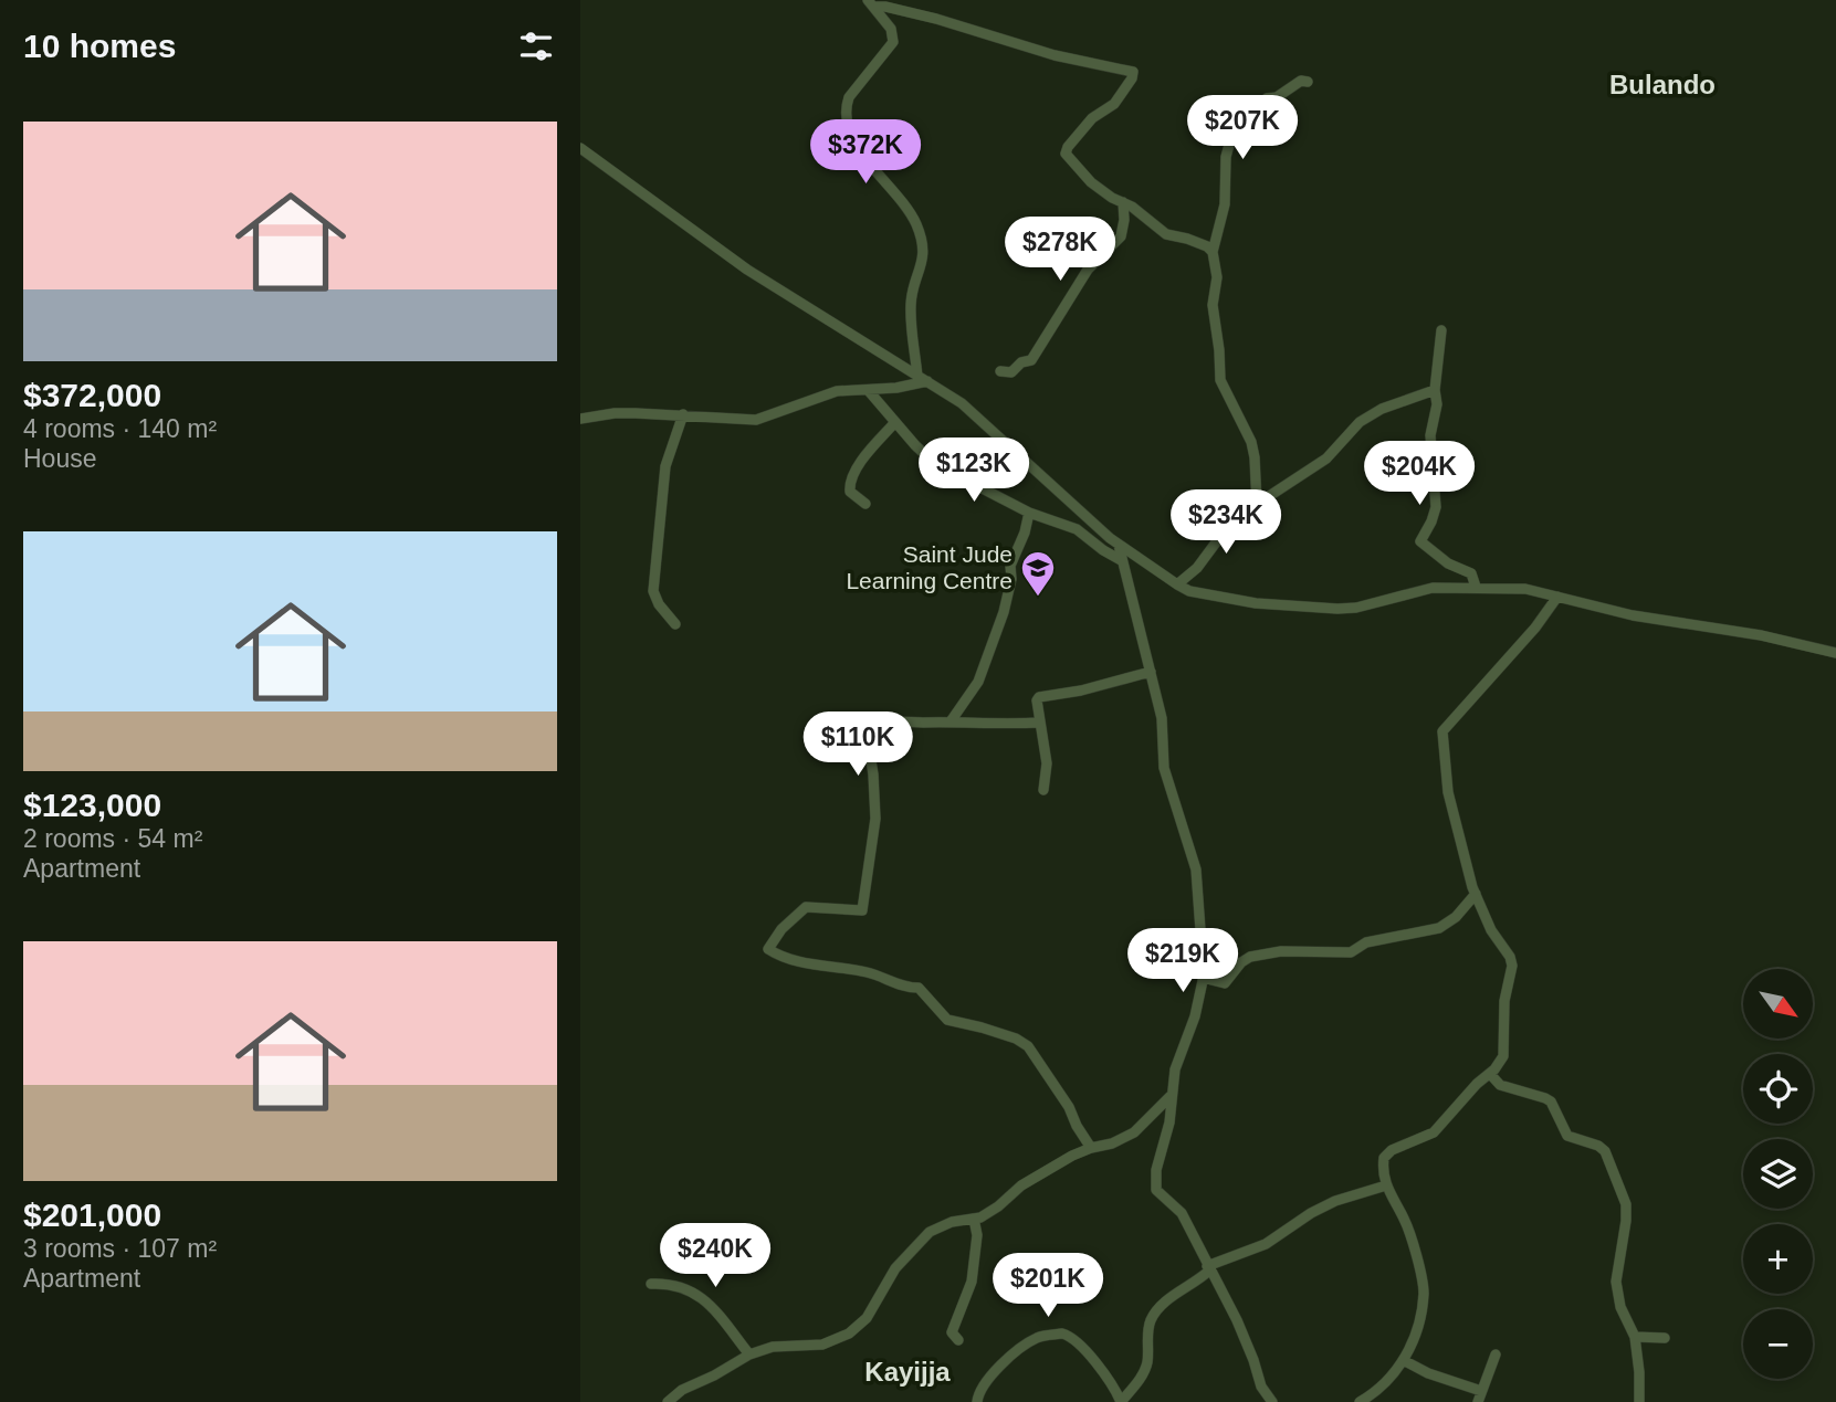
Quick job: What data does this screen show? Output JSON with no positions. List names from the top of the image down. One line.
{"districts":["Bulando","Kayijja"],"places":{"school or university":["Saint Jude Learning Centre"]},"north":"bottom right","page":{"heading":"10 homes","list":[{"name":"$372,000","note":"4 rooms · 140 m² · House"},{"name":"$123,000","note":"2 rooms · 54 m² · Apartment"},{"name":"$201,000","note":"3 rooms · 107 m² · Apartment"}],"price":["$207K","$372K","$278K","$123K","$204K","$234K","$110K","$219K","$240K","$201K"],"map_buttons":["+","−"]}}
